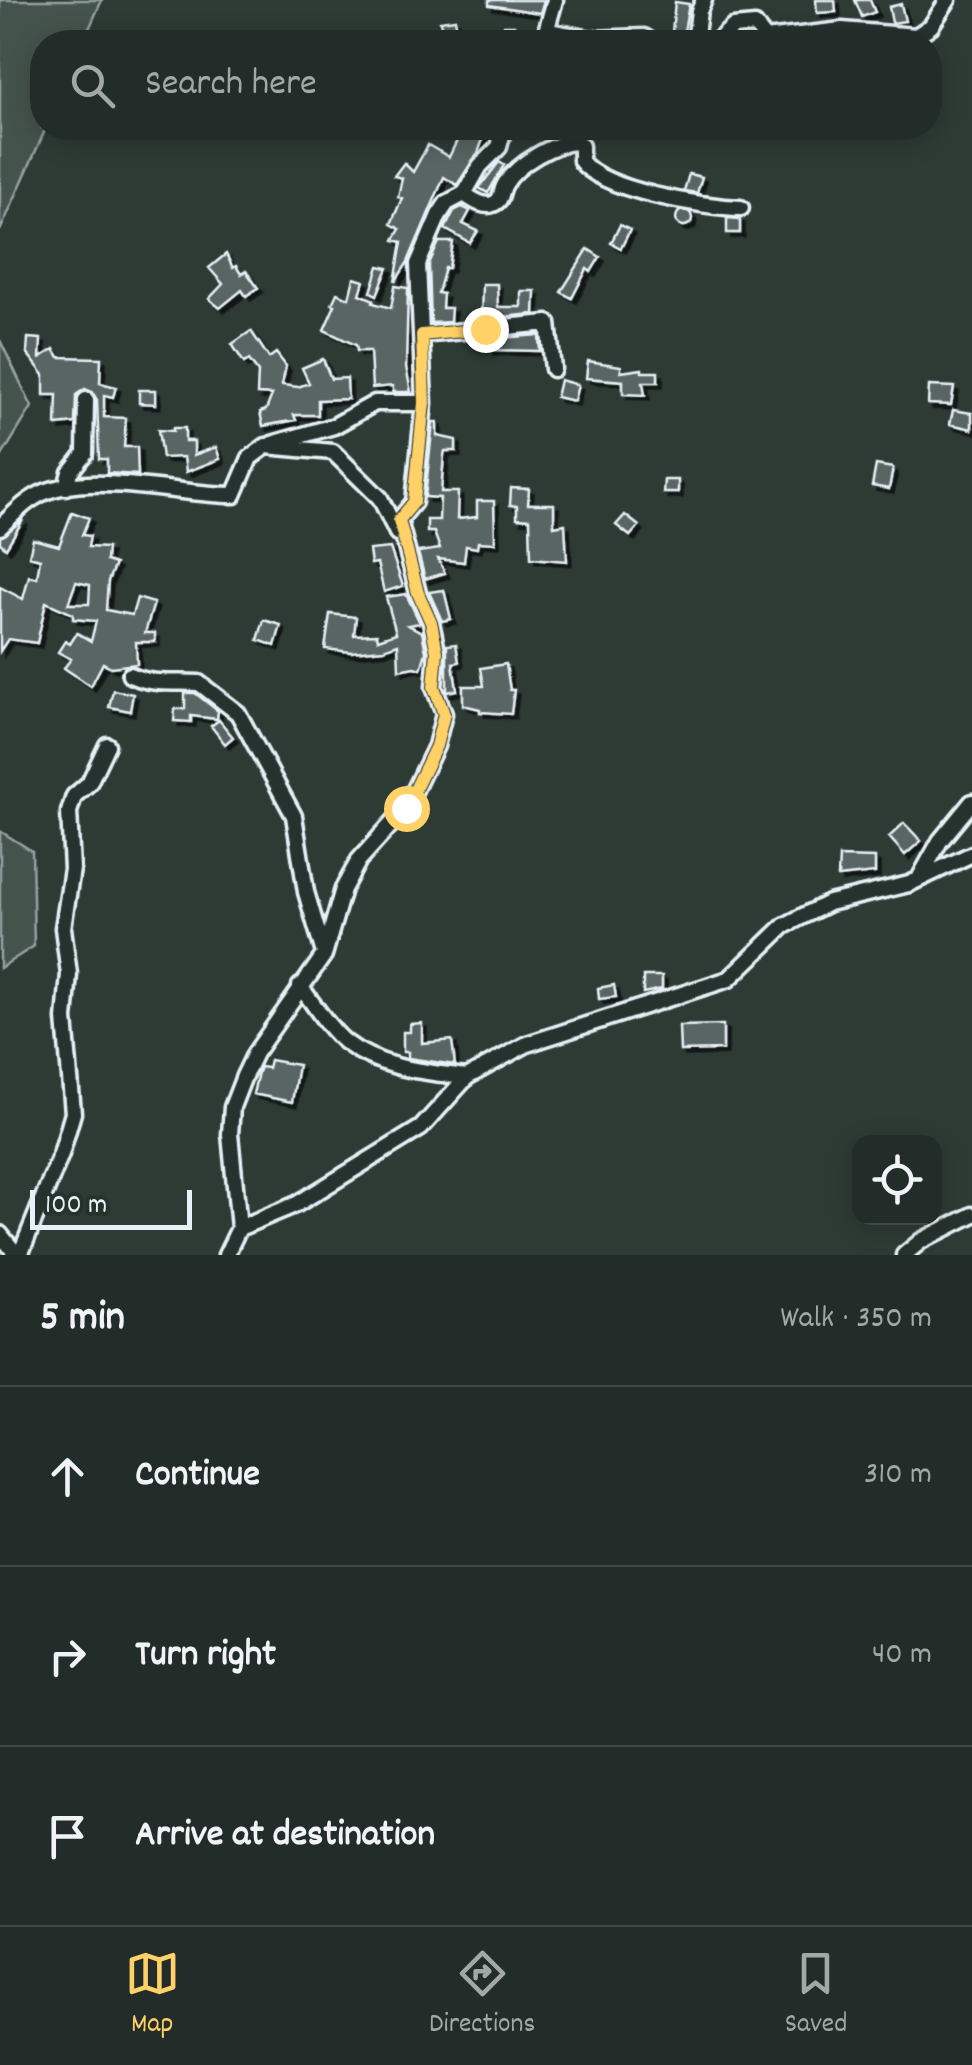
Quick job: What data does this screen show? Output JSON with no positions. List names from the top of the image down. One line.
{"scale_bar":"100 m","page":{"search":"Search here","scale":"100 m","heading":["5 min","Walk · 350 m"],"list":[["Continue","310 m"],["Turn right","40 m"],"Arrive at destination"],"nav":["Map","Directions","Saved"]}}
